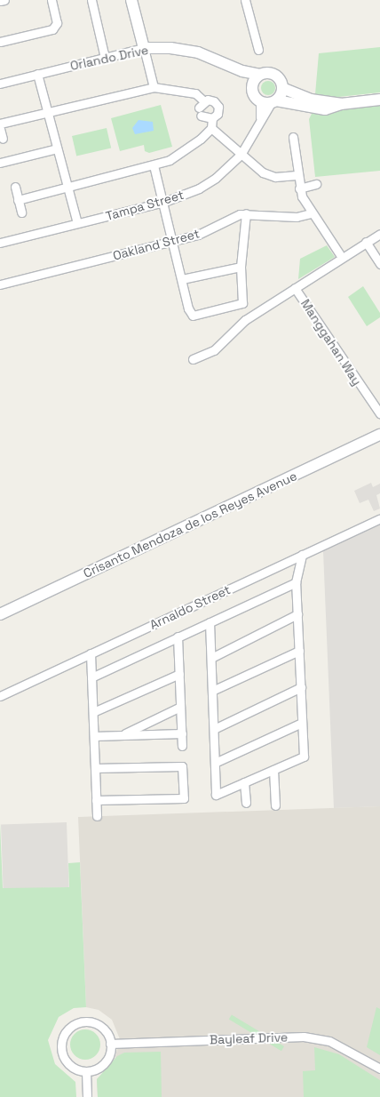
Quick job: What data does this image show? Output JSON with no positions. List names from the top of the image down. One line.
{"streets":{"main road":["Orlando Drive","Crisanto Mendoza de los Reyes Avenue"],"street":["Tampa Street","Oakland Street","Manggahan Way","Arnaldo Street","Bayleaf Drive"]}}
